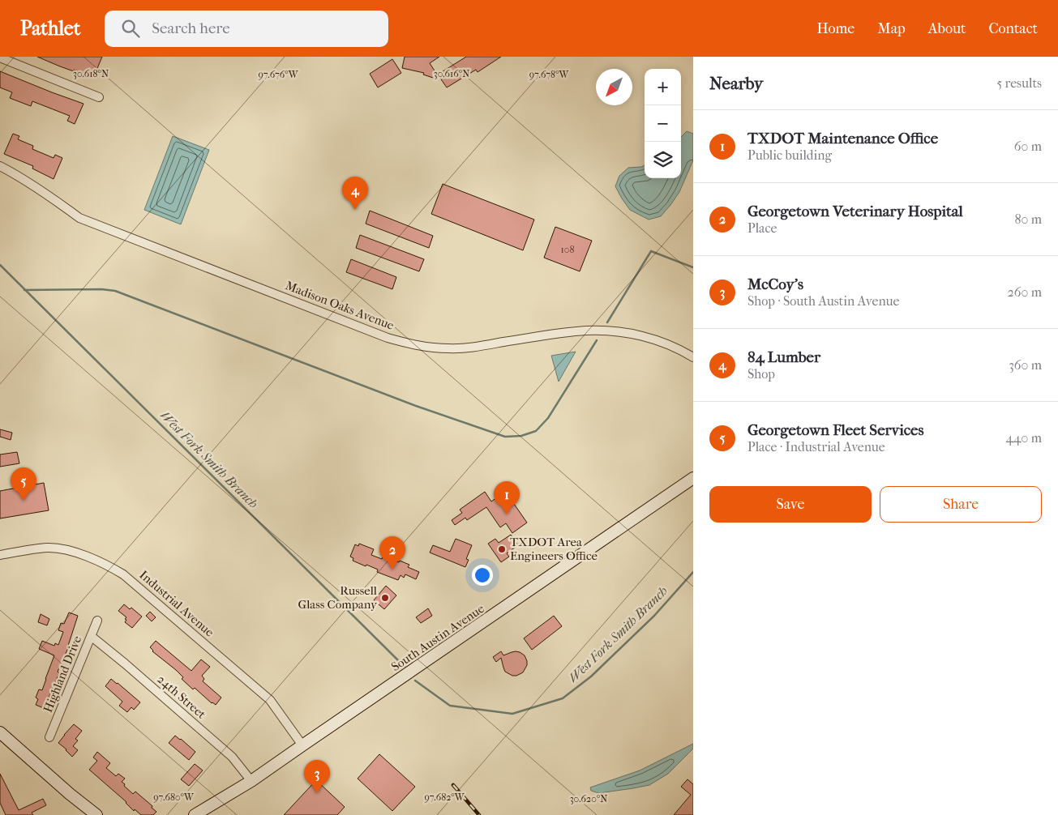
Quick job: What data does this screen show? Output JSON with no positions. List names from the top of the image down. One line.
{"streets":{"main road":["South Austin Avenue"],"street":["Madison Oaks Avenue","Industrial Avenue","Highland Drive","24th Street"]},"crossings":[["Industrial Avenue","South Austin Avenue"],["South Austin Avenue","24th Street"],["Highland Drive","24th Street"]],"water":["West Fork Smith Branch"],"places":["TXDOT Area Engineers Office","Russell Glass Company"],"house_numbers":["108"],"north":"bottom left","page":{"header":"Pathlet","search":"Search here","nav":["Home","Map","About","Contact"],"heading":["Nearby","5 results"],"map_buttons":["+","−"],"list":[{"mark":"1","name":"TXDOT Maintenance Office","note":"Public building","value":"60 m"},{"mark":"2","name":"Georgetown Veterinary Hospital","note":"Place","value":"80 m"},{"mark":"3","name":"McCoy's","note":"Shop · South Austin Avenue","value":"260 m"},{"mark":"4","name":"84 Lumber","note":"Shop","value":"360 m"},{"mark":"5","name":"Georgetown Fleet Services","note":"Place · Industrial Avenue","value":"440 m"}],"pins":["4","5","1","2","3"],"buttons":["Save","Share"]},"coordinates":["30.618°N","30.616°N","97.676°W","97.678°W","97.680°W","97.682°W","30.620°N"]}
